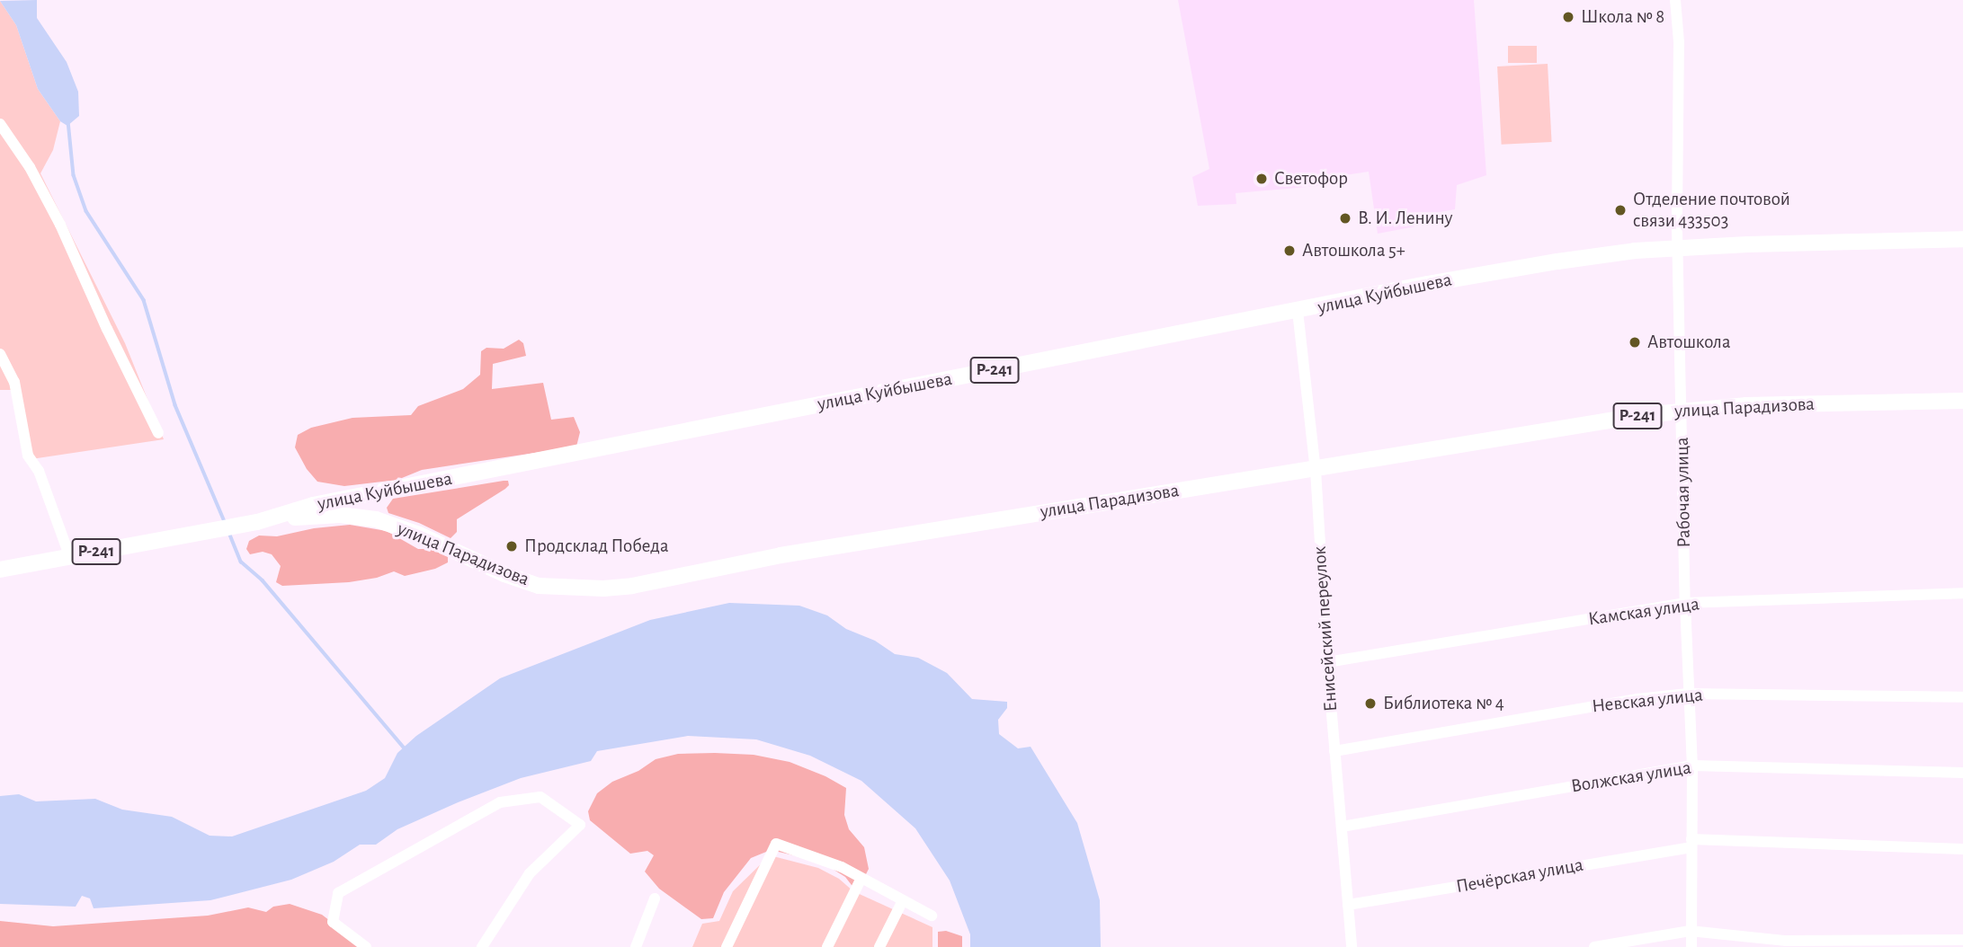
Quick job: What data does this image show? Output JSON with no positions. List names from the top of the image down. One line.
{"streets":{"highway":["улица Куйбышева","Р-241","улица Парадизова"],"street":["Рабочая улица","Камская улица","Енисейский переулок","Невская улица","Волжская улица","Печёрская улица"]},"crossings":[["улица Куйбышева","улица Парадизова"],["улица Куйбышева","Рабочая улица"],["улица Куйбышева","Енисейский переулок"],["улица Парадизова","Рабочая улица"],["улица Парадизова","Енисейский переулок"],["Рабочая улица","Камская улица"],["Рабочая улица","Невская улица"],["Рабочая улица","Волжская улица"],["Рабочая улица","Печёрская улица"],["Камская улица","Енисейский переулок"],["Енисейский переулок","Невская улица"],["Енисейский переулок","Волжская улица"],["Енисейский переулок","Печёрская улица"]],"places":["Школа № 8","Светофор","Отделение почтовой связи 433503","В. И. Ленину","Автошкола 5+","Автошкола","Продсклад Победа","Библиотека № 4"]}
